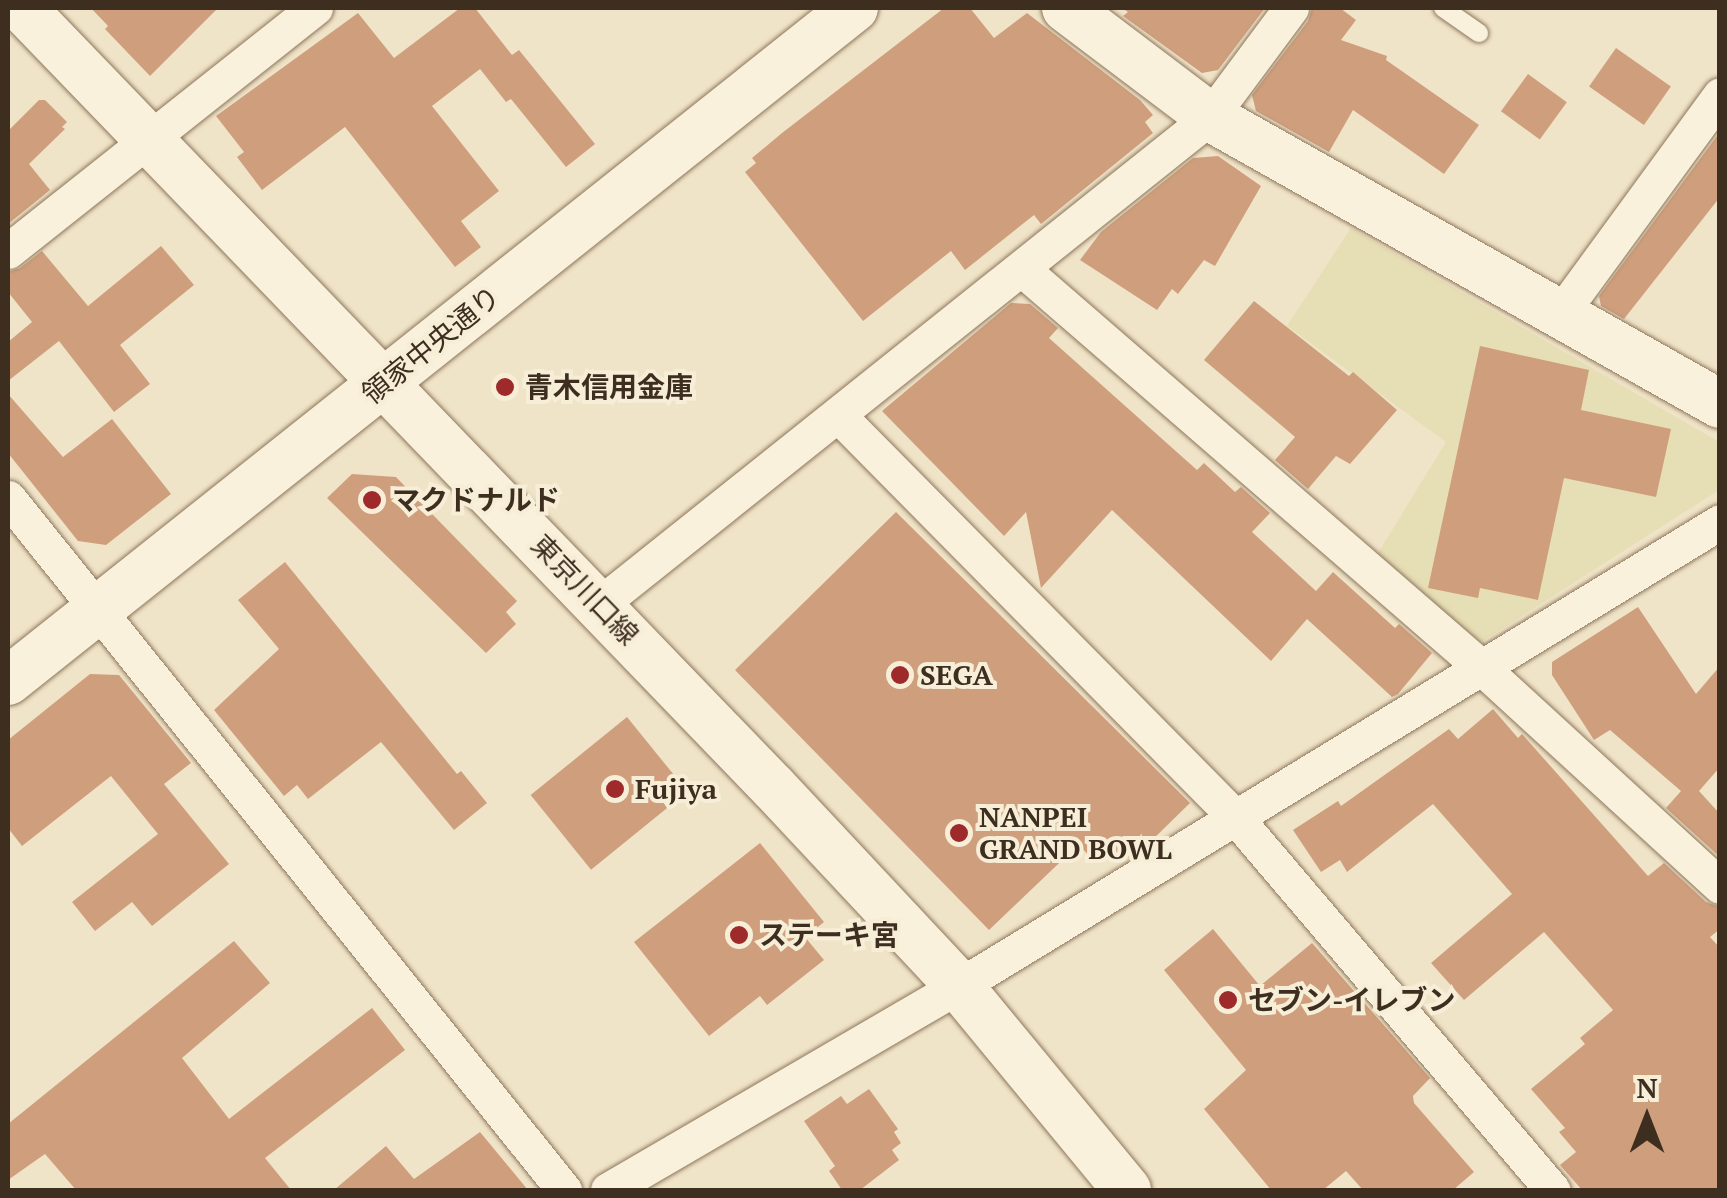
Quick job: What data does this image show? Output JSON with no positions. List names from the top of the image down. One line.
{"streets":{"street":["領家中央通り","東京川口線"]},"crossings":[["領家中央通り","東京川口線"]],"places":["青木信用金庫","マクドナルド","SEGA","Fujiya","NANPEI GRAND BOWL","ステーキ宮","セブン-イレブン"],"north":"top"}
